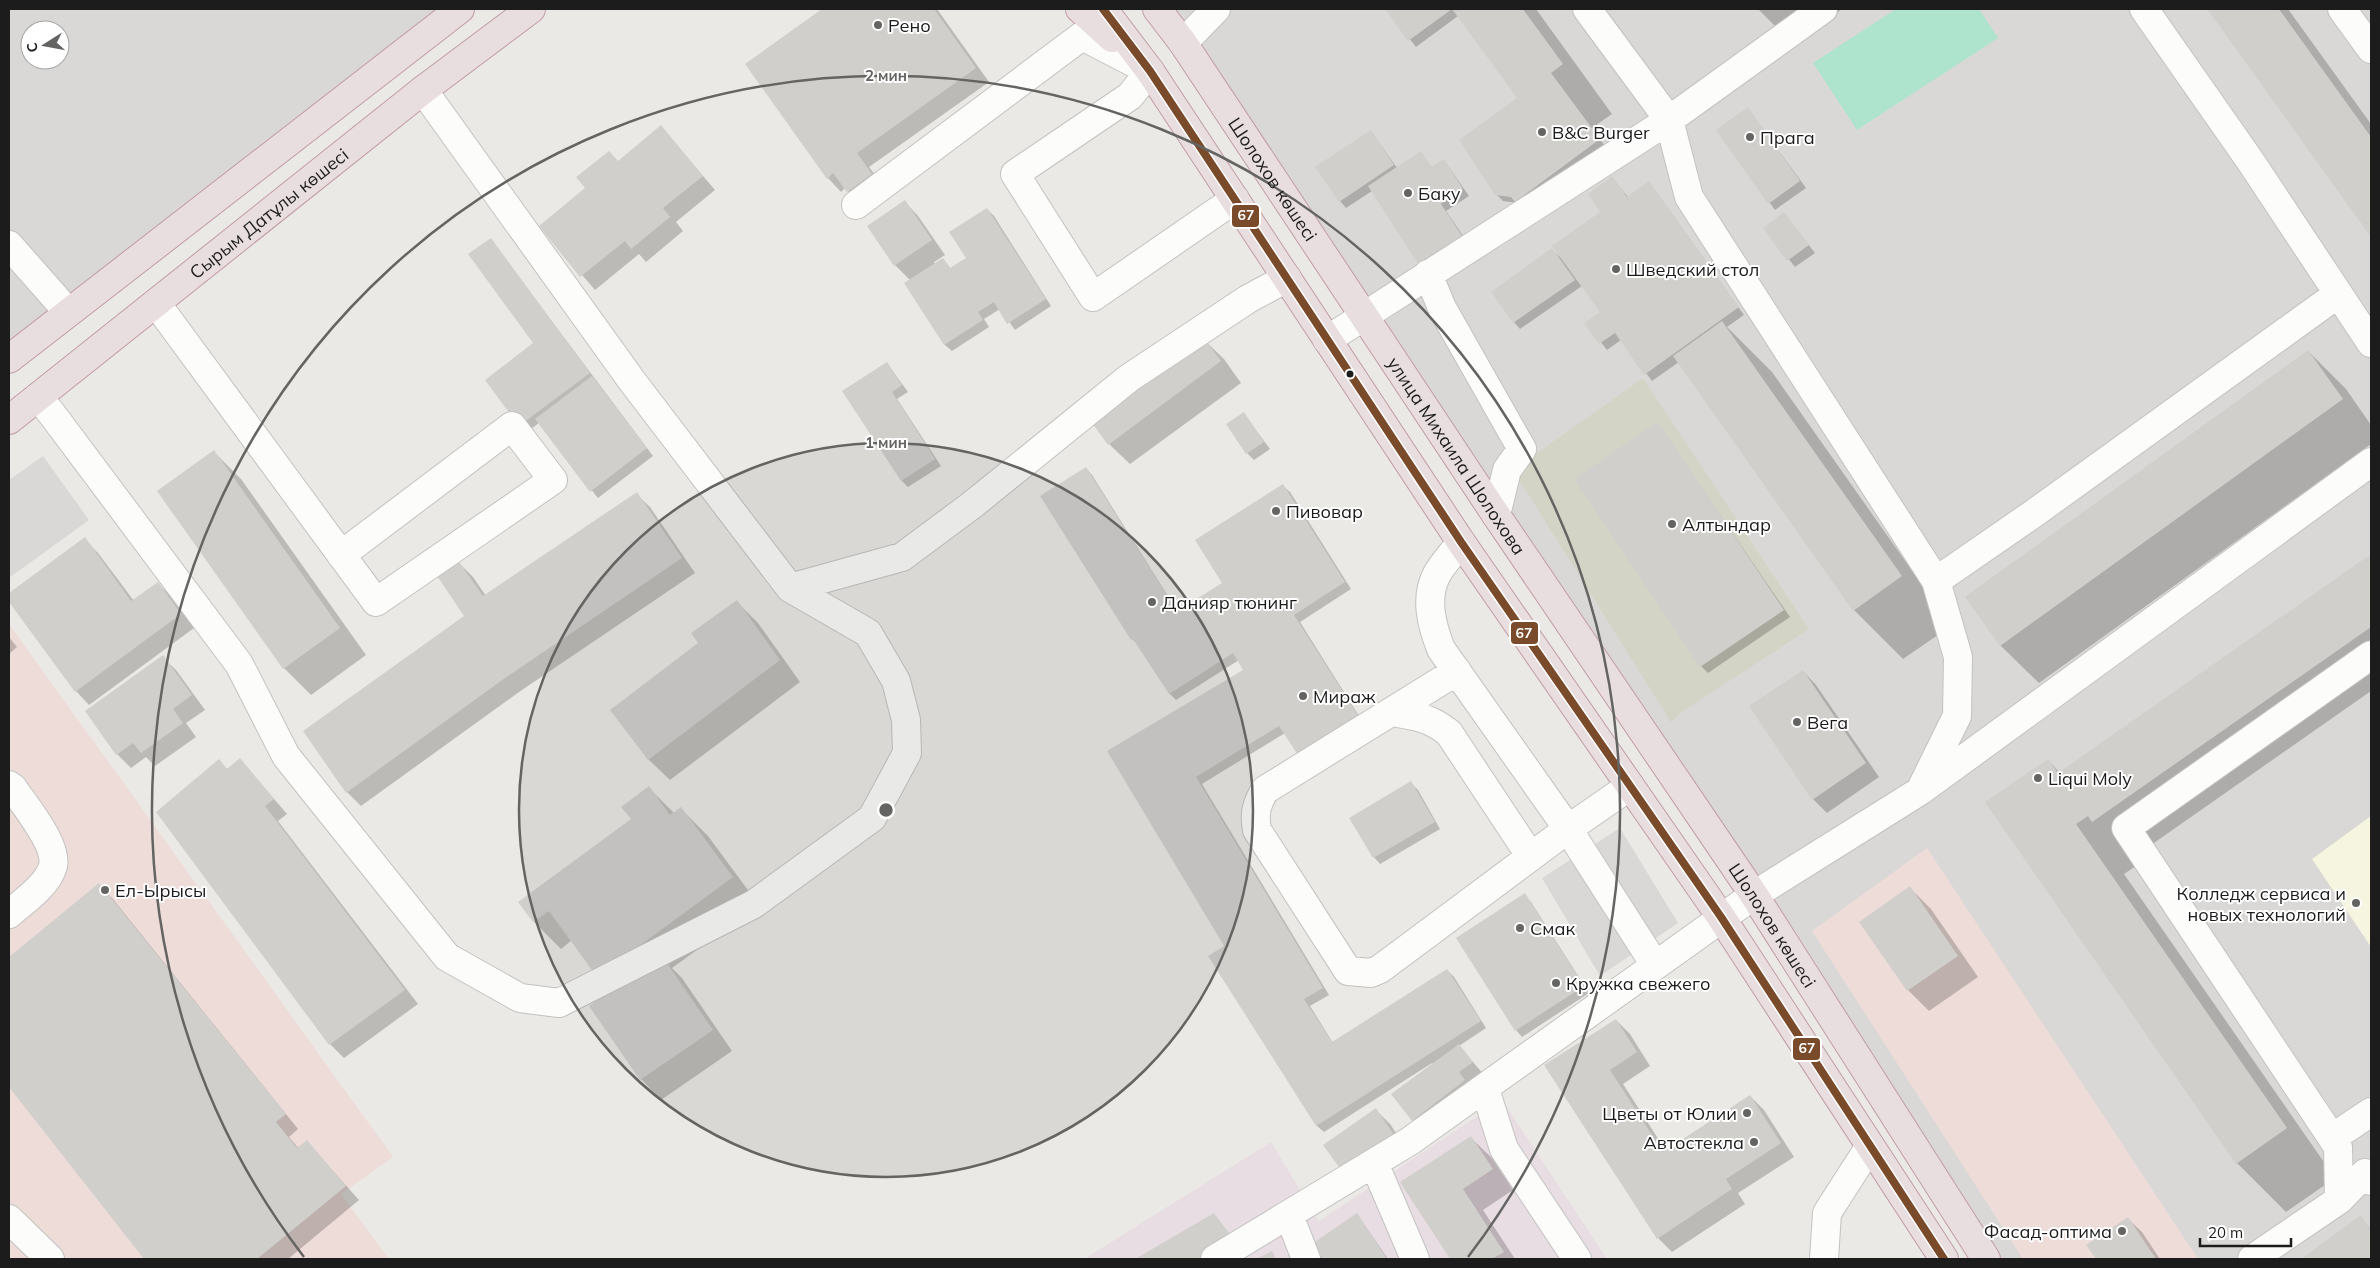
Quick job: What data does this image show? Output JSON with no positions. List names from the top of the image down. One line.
{"streets":{"highway":["Шолохов көшесі","Сырым Датұлы көшесі","улица Михаила Шолохова"]},"crossings":[["Шолохов көшесі","улица Михаила Шолохова"]],"places":["Рено","B&C Burger","Прага","Баку","Шведский стол","Пивовар","Алтындар","Данияр тюнинг","Мираж","Вега","Liqui Moly","Ел-Ырысы","Колледж сервиса и новых технологий","Смак","Кружка свежего","Цветы от Юлии","Автостекла","Фасад-оптима"],"lines":["transit line 67"],"scale_bar":"20 m","north":"left","rings":["2 мин","1 мин"]}
